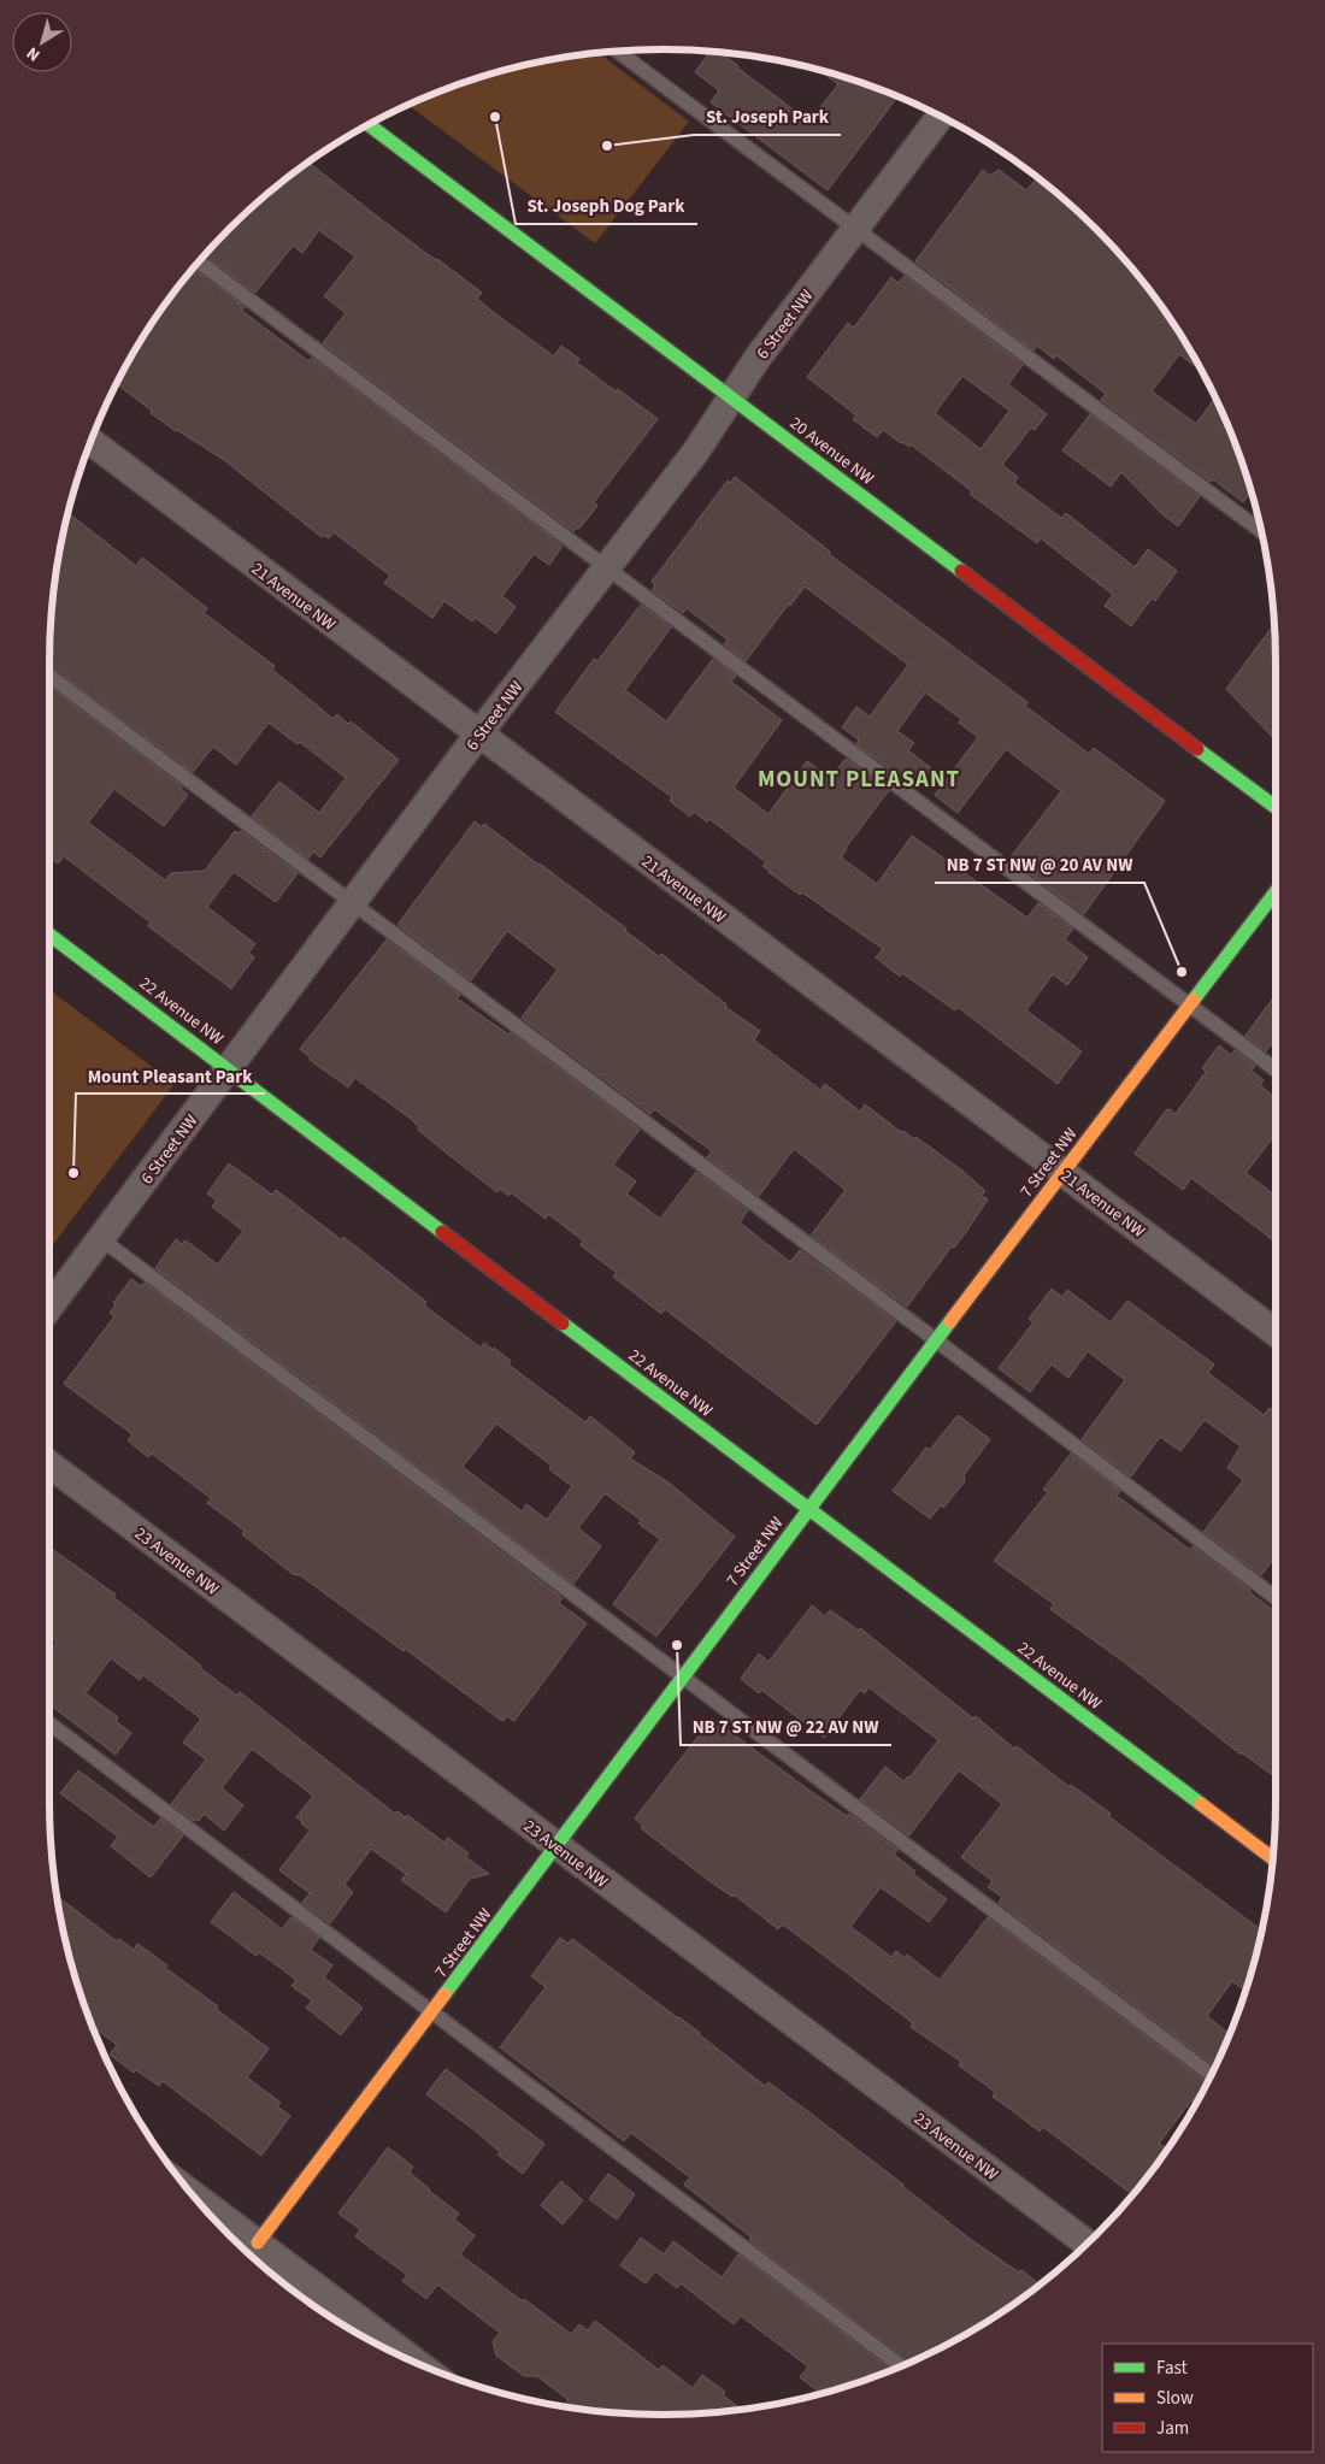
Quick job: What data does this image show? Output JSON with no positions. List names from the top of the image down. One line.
{"streets":{"street":["6 Street NW","20 Avenue NW","21 Avenue NW","22 Avenue NW","7 Street NW","23 Avenue NW"]},"crossings":[["6 Street NW","20 Avenue NW"],["6 Street NW","21 Avenue NW"],["6 Street NW","22 Avenue NW"],["21 Avenue NW","7 Street NW"],["22 Avenue NW","7 Street NW"],["7 Street NW","23 Avenue NW"]],"districts":["MOUNT PLEASANT"],"places":["St. Joseph Dog Park","St. Joseph Park","NB 7 ST NW @ 20 AV NW","Mount Pleasant Park","NB 7 ST NW @ 22 AV NW"],"legend":["Fast","Slow","Jam"],"north":"bottom left"}
